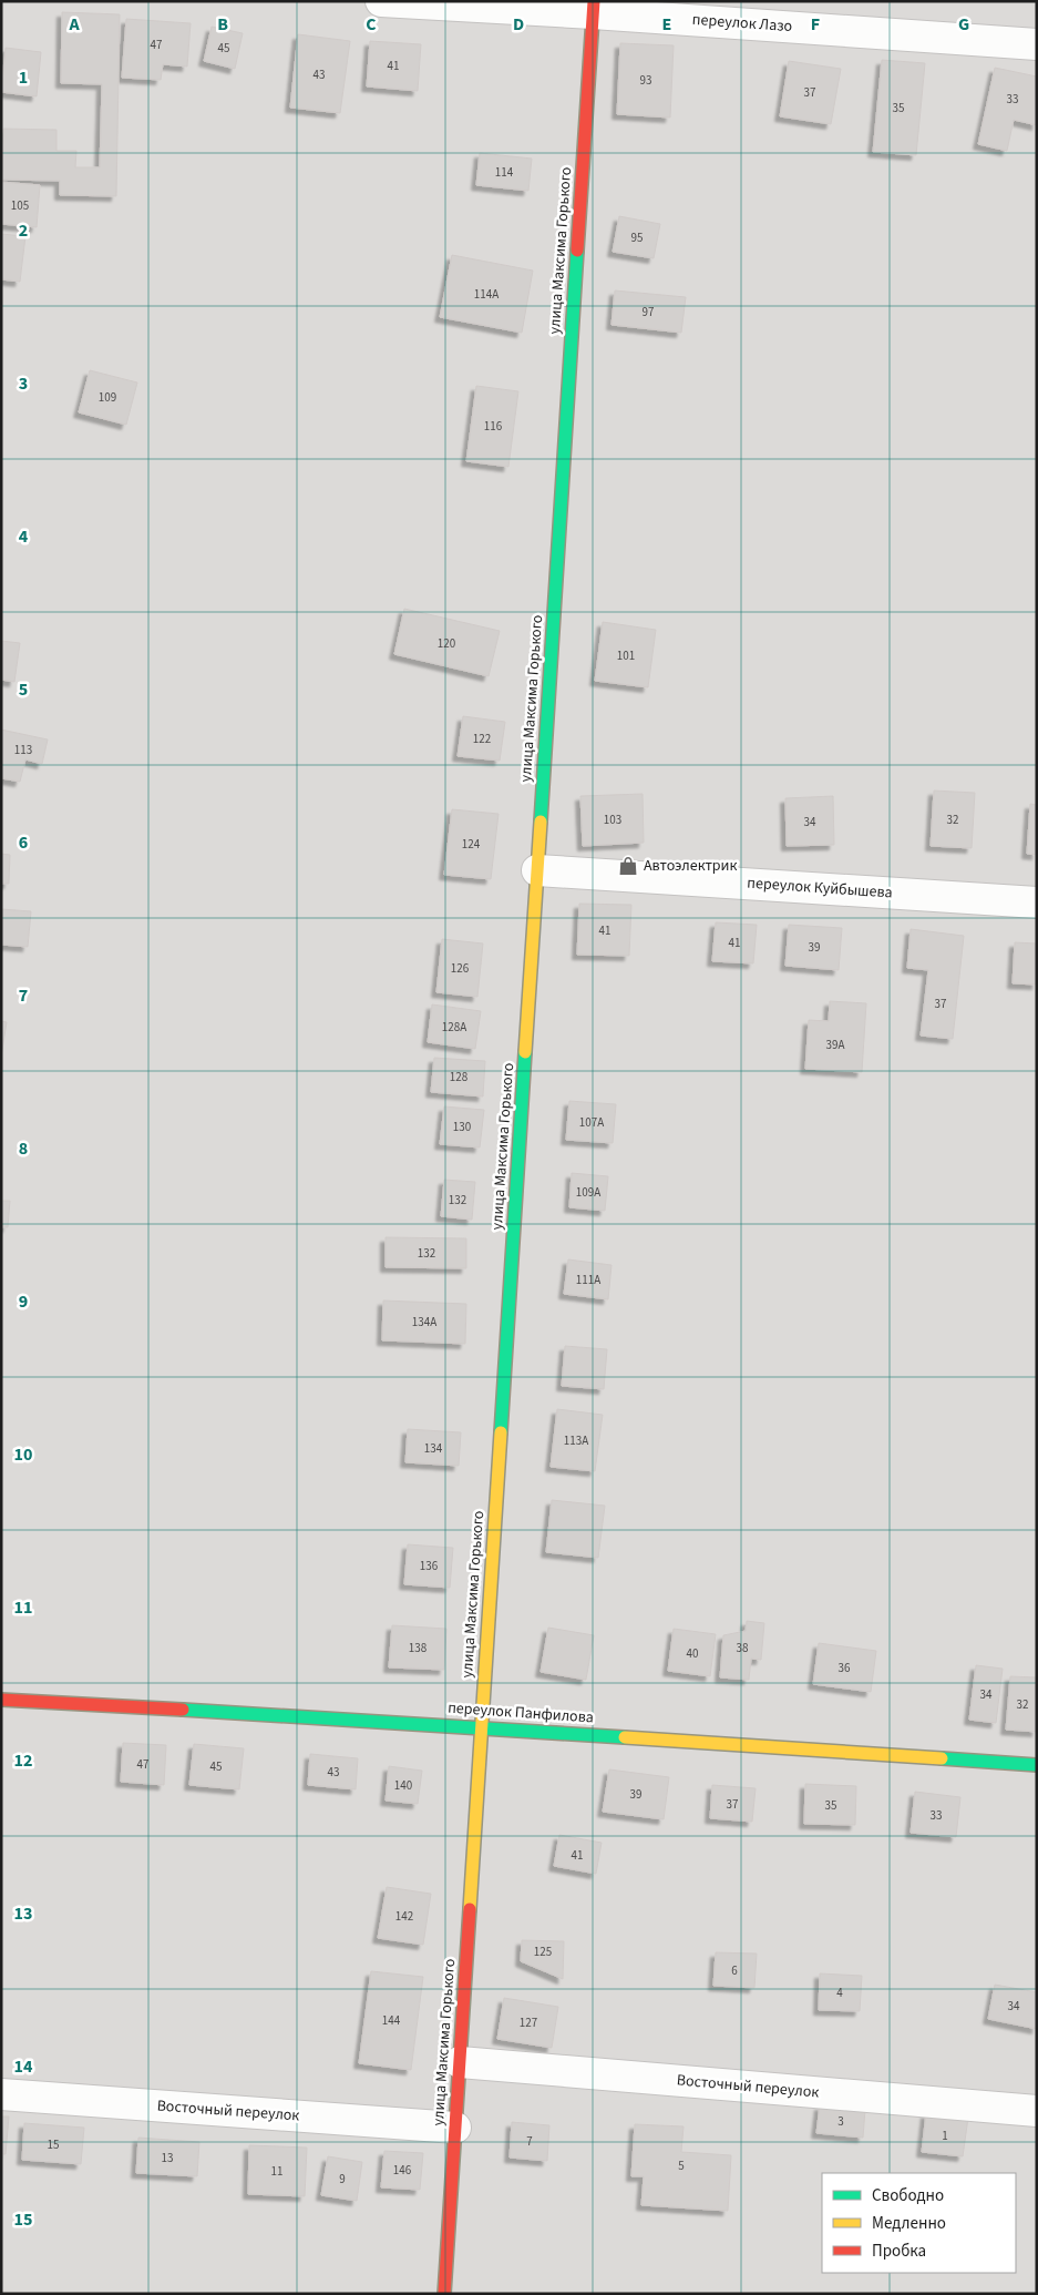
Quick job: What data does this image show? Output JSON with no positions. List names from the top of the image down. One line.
{"streets":{"main road":["улица Максима Горького","переулок Панфилова"],"street":["переулок Лазо","переулок Куйбышева","Восточный переулок"]},"crossings":[["переулок Лазо","улица Максима Горького"],["улица Максима Горького","переулок Куйбышева"],["улица Максима Горького","переулок Панфилова"],["улица Максима Горького","Восточный переулок"]],"places":{"shop":["Автоэлектрик"]},"house_numbers":["47","45","41","43","93","37","33","35","114","105","95","114А","97","109","116","120","101","122","113","103","32","34","124","41","41","39","126","37","128А","39А","128","107А","130","109А","132","132","111А","134А","113А","134","136","138","38","40","36","34","32","47","45","43","140","39","37","35","33","41","142","125","6","4","34","144","127","3","1","7","15","13","5","146","11","9"],"legend":["Свободно","Медленно","Пробка"],"grid":{"columns":["A","B","C","D","E","F","G"],"rows":["1","2","3","4","5","6","7","8","9","10","11","12","13","14","15"]}}
